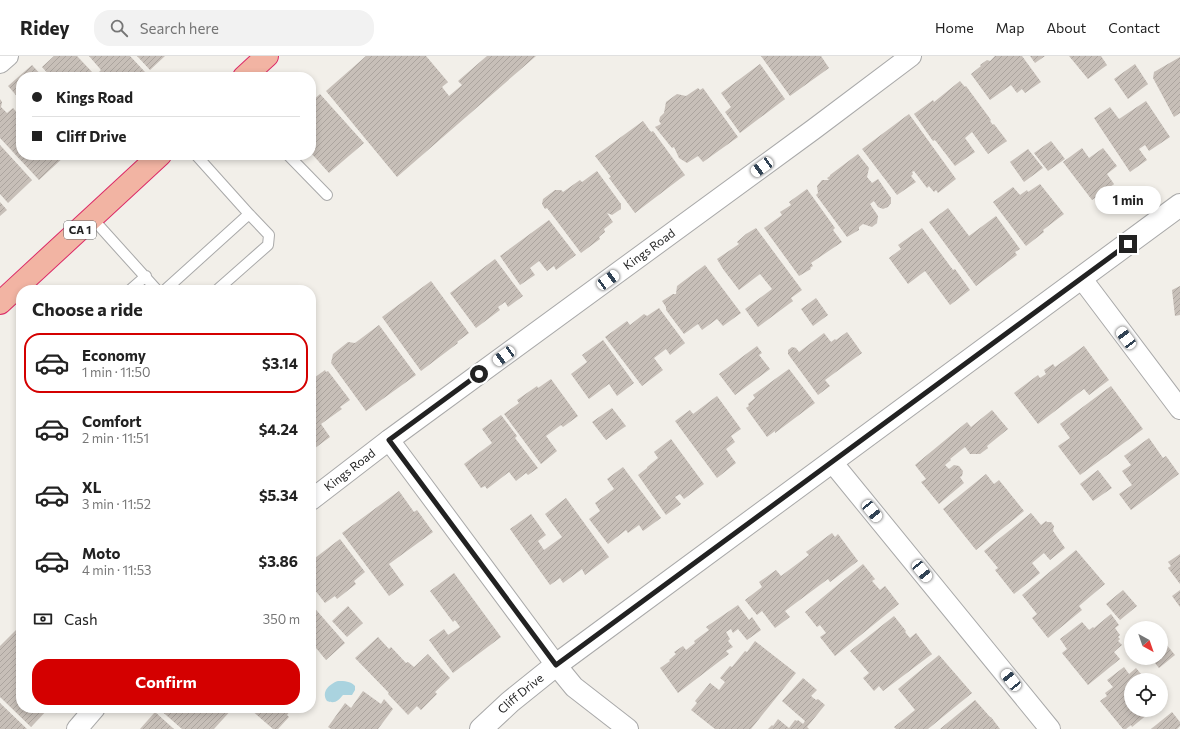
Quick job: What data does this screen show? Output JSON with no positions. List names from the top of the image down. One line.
{"streets":{"highway":["CA 1"],"street":["Kings Road","Cliff Drive"]},"north":"bottom right","page":{"header":"Ridey","search":"Search here","nav":["Home","Map","About","Contact"],"banner":["Kings Road","Cliff Drive"],"bubble":"1 min","heading":"Choose a ride","list":[{"name":"Economy","note":"1 min · 11:50","value":"$3.14"},{"name":"Comfort","note":"2 min · 11:51","value":"$4.24"},{"name":"XL","note":"3 min · 11:52","value":"$5.34"},{"name":"Moto","note":"4 min · 11:53","value":"$3.86"}],"pay":["Cash","350 m"],"buttons":"Confirm"}}
